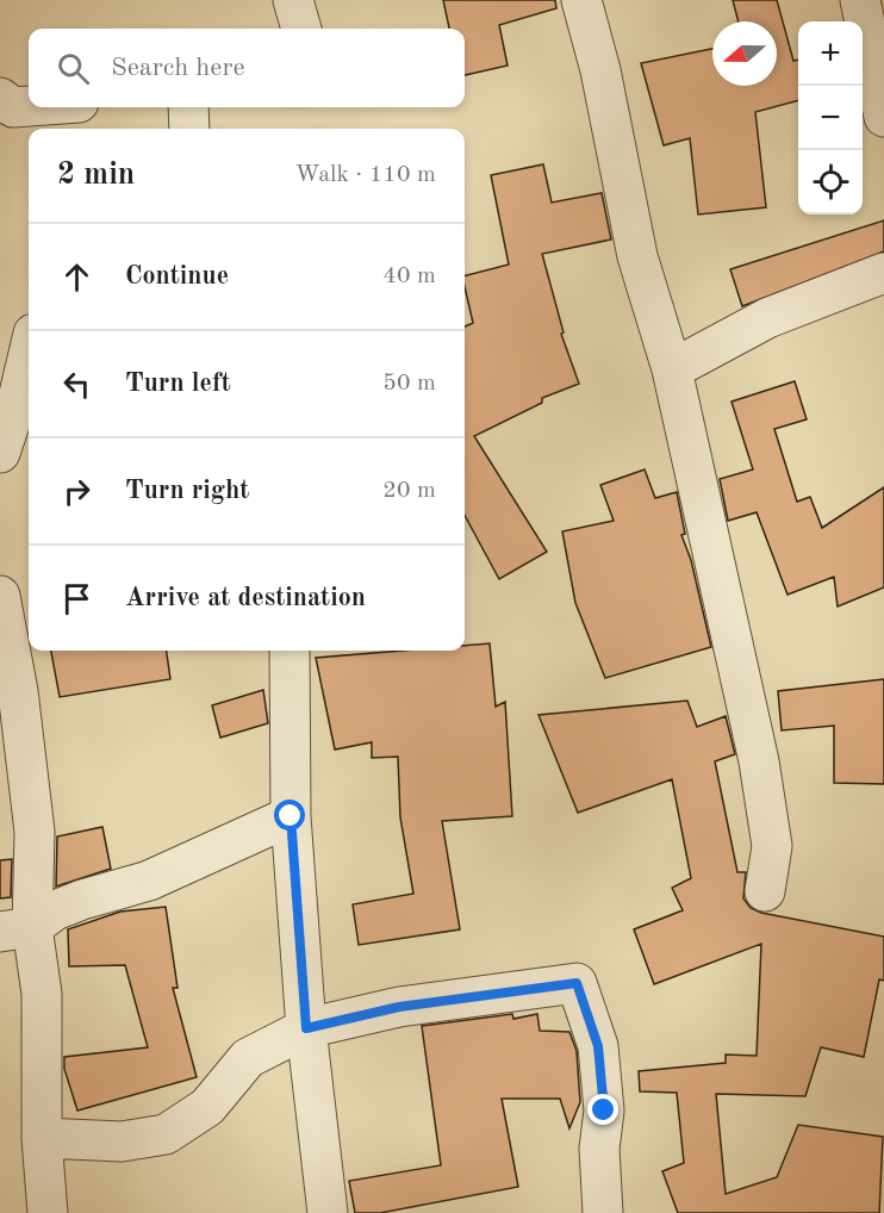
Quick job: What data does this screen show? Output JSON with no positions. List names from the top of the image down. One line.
{"north":"left","page":{"map_buttons":["+","−"],"search":"Search here","heading":["2 min","Walk · 110 m"],"list":[["Continue","40 m"],["Turn left","50 m"],["Turn right","20 m"],"Arrive at destination"]}}
